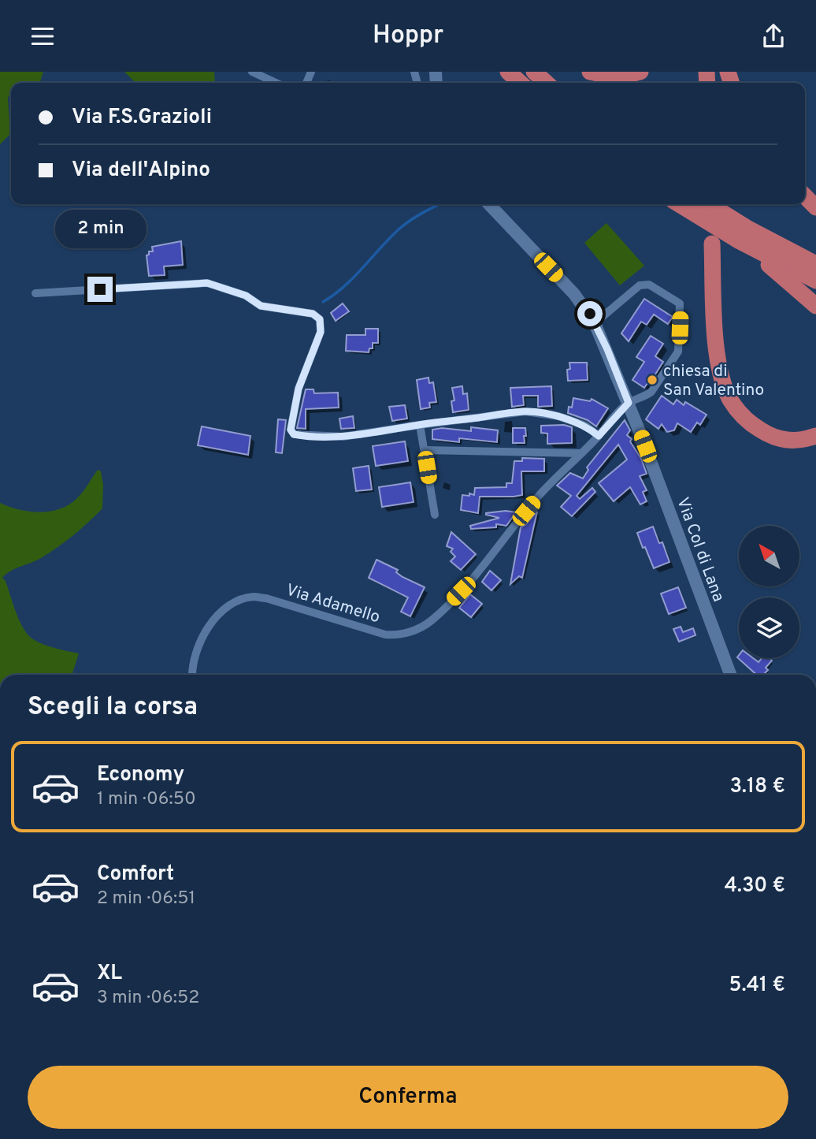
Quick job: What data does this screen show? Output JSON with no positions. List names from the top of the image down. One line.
{"streets":{"main road":["Via Col di Lana"],"street":["Via Adamello"]},"crossings":[["Via Col di Lana","Via Adamello"]],"places":["chiesa di San Valentino"],"north":"top left","page":{"header":"Hoppr","banner":["Via F.S.Grazioli","Via dell'Alpino"],"bubble":"2 min","heading":"Scegli la corsa","list":[{"name":"Economy","note":"1 min · 06:50","value":"3.18 €"},{"name":"Comfort","note":"2 min · 06:51","value":"4.30 €"},{"name":"XL","note":"3 min · 06:52","value":"5.41 €"}],"buttons":"Conferma"}}
